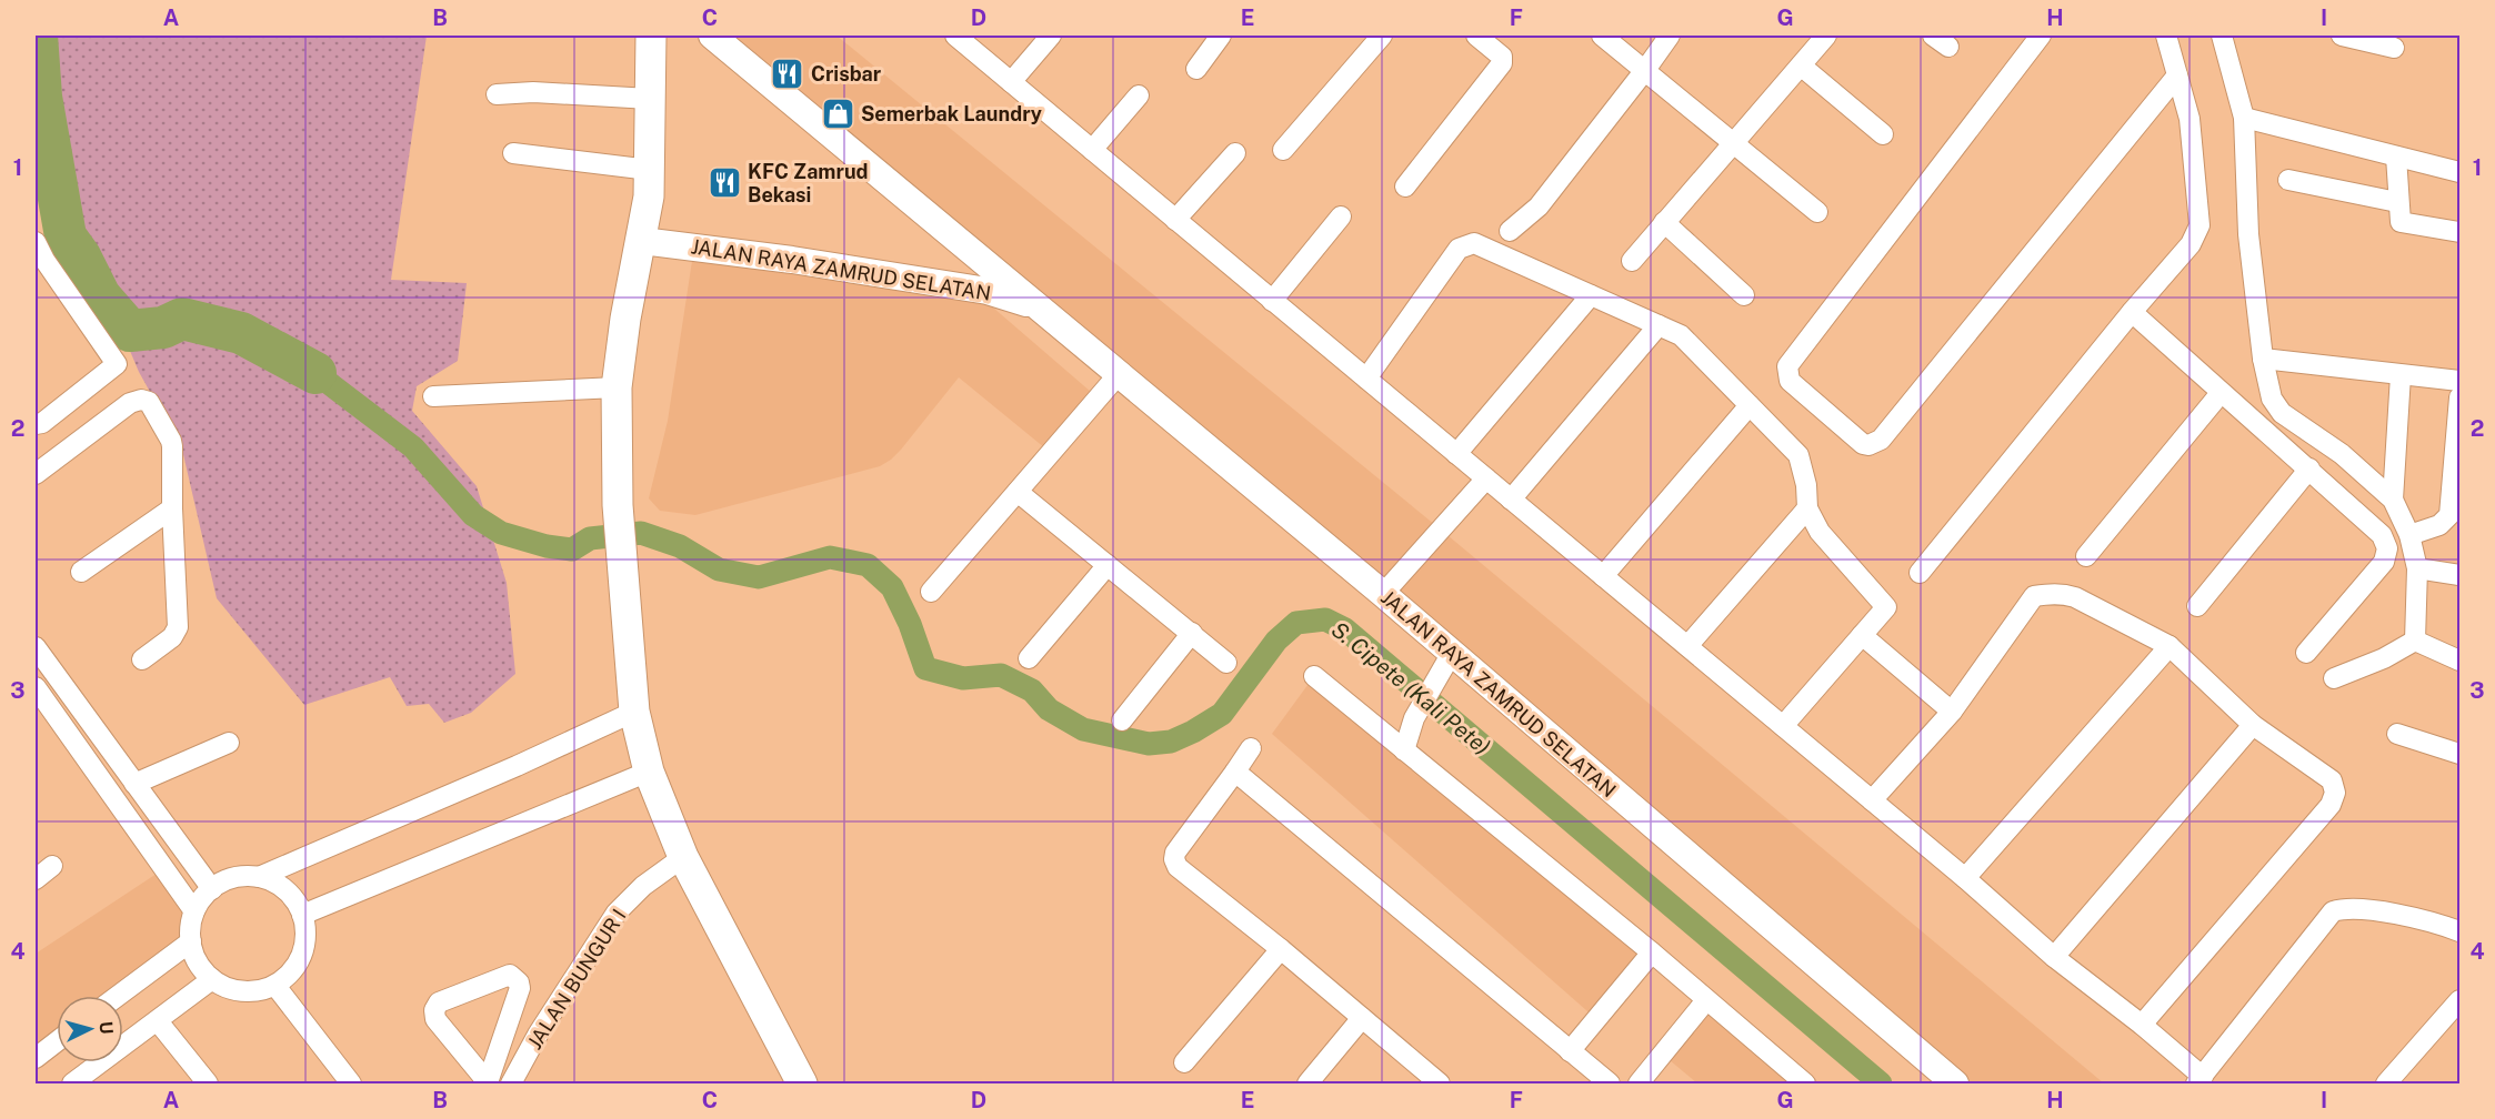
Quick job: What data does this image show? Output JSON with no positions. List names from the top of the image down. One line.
{"streets":{"street":["JALAN RAYA ZAMRUD SELATAN","JALAN BUNGUR I"]},"water":["S. Cipete (Kali Pete)"],"places":{"restaurant":["Crisbar","KFC Zamrud Bekasi"],"shop":["Semerbak Laundry"]},"north":"right","grid":{"columns":["A","B","C","D","E","F","G","H","I"],"rows":["1","2","3","4"]}}
